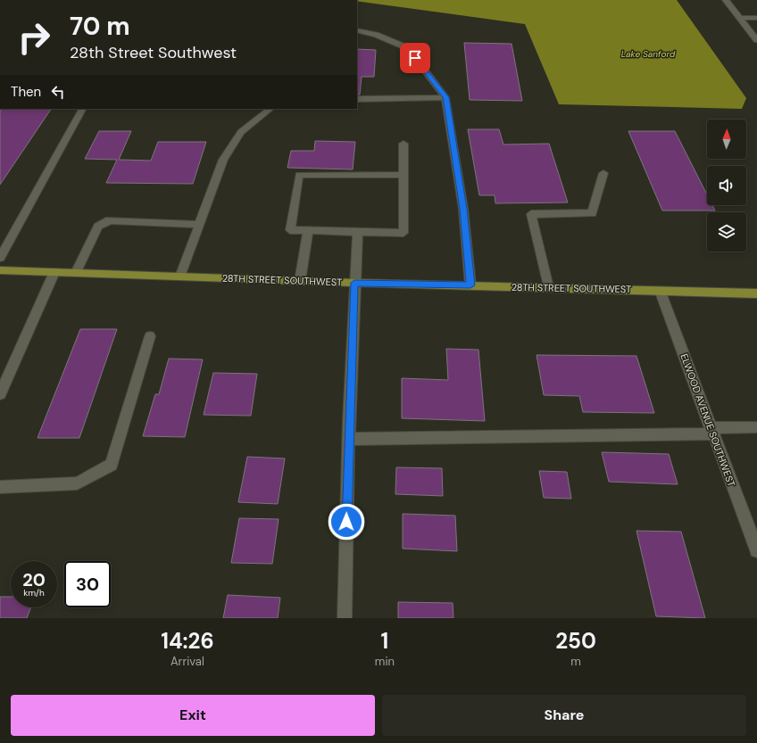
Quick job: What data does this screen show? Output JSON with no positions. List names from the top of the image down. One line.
{"streets":{"main road":["28TH STREET SOUTHWEST"],"street":["ELWOOD AVENUE SOUTHWEST"]},"crossings":[["28TH STREET SOUTHWEST","ELWOOD AVENUE SOUTHWEST"]],"water":["Lake Sanford"],"north":"top","page":{"turn":["70 m","28th Street Southwest"],"then":"Then","speed":"20 km/h","limit":"30","eta":["14:26","Arrival","1","min","250","m"],"buttons":["Exit","Share"]}}
